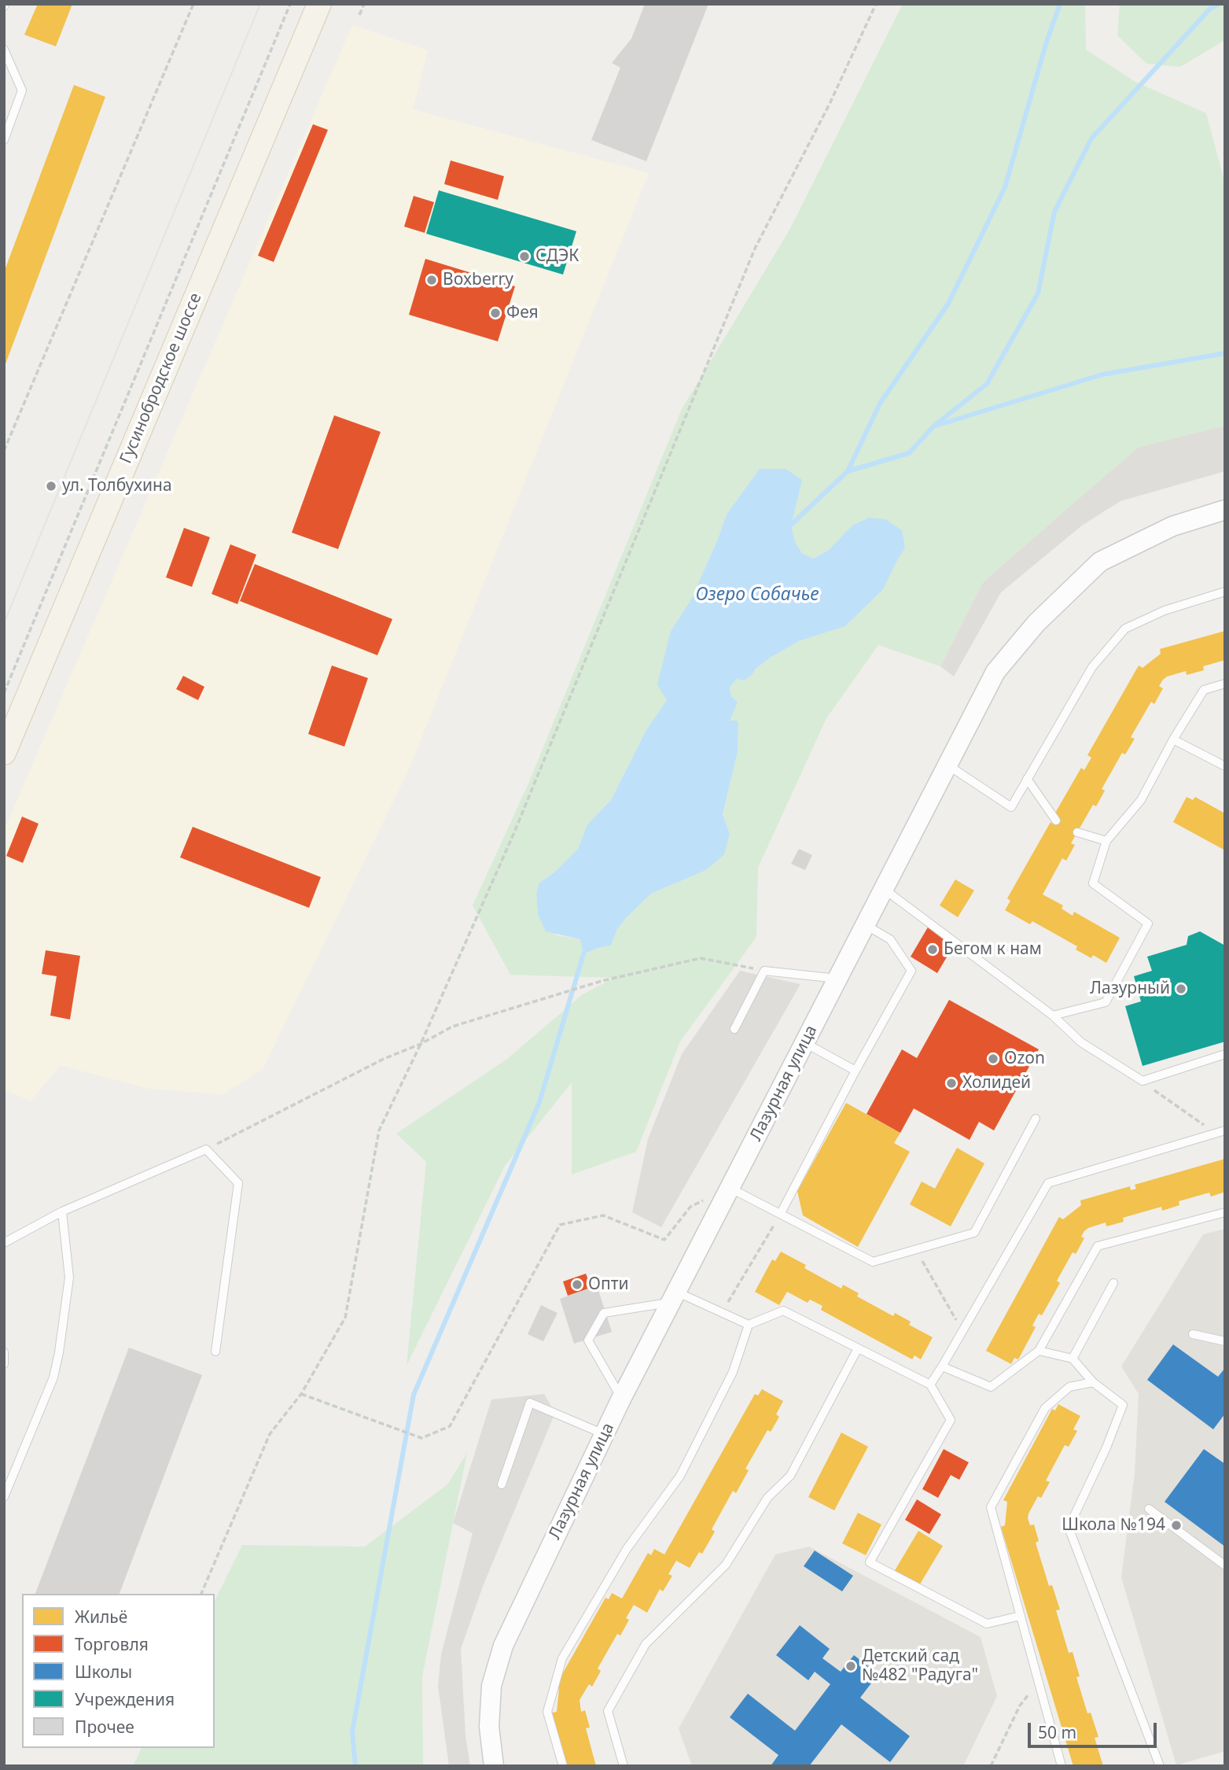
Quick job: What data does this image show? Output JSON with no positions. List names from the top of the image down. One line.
{"streets":{"main road":["Гусинобродское шоссе"],"street":["Лазурная улица"]},"water":["Озеро Собачье"],"places":["СДЭК","Boxberry","Фея","ул. Толбухина","Бегом к нам","Лазурный","Ozon","Холидей","Опти","Школа №194","Детский сад №482 \"Радуга\""],"legend":["Жильё","Торговля","Школы","Учреждения","Прочее"],"scale_bar":"50 m"}
